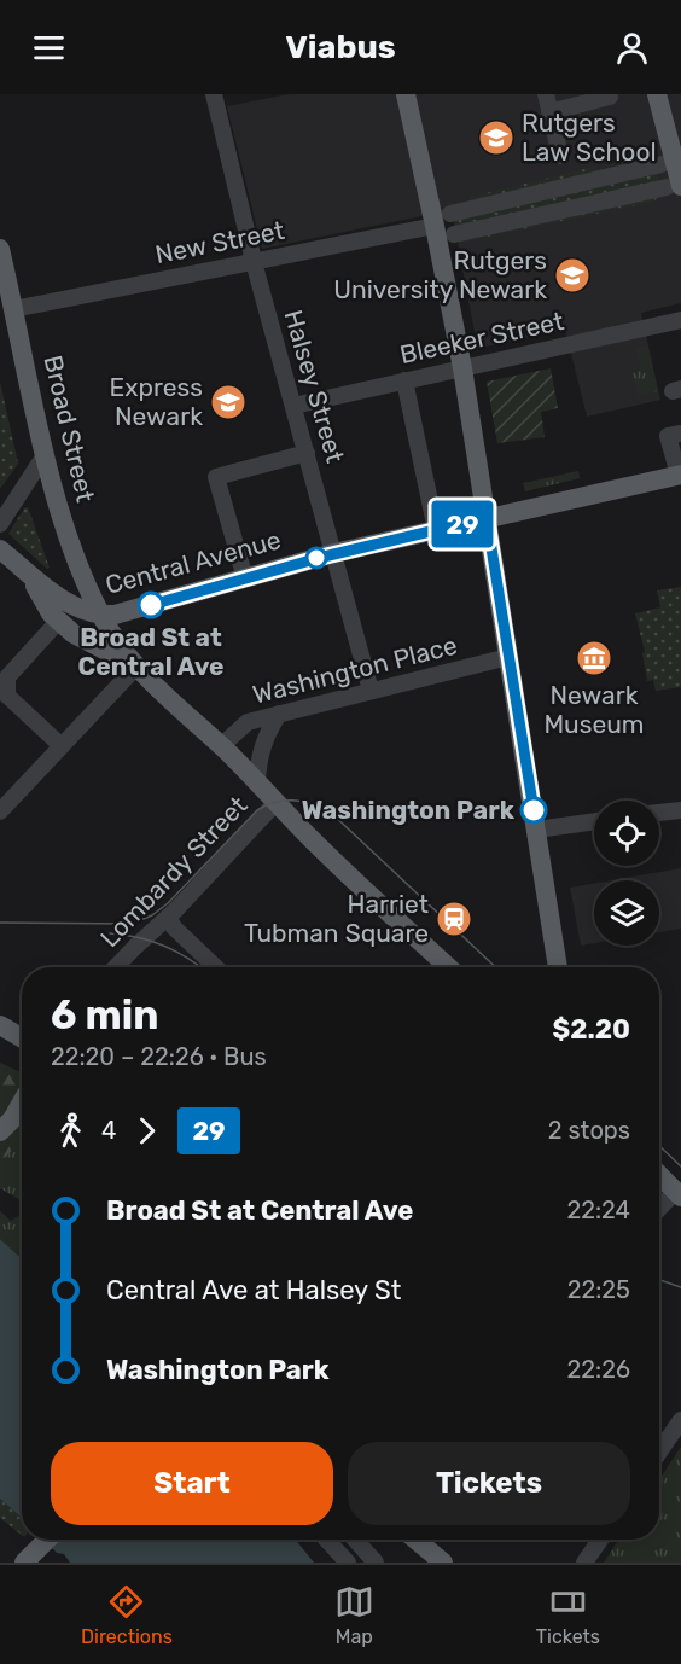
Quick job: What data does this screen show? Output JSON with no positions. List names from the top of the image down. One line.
{"streets":{"main road":["Broad Street","Central Avenue"],"street":["New Street","Bleeker Street","Halsey Street","Washington Place","Lombardy Street"]},"crossings":[["New Street","Halsey Street"],["New Street","Broad Street"],["Bleeker Street","Halsey Street"],["Halsey Street","Central Avenue"],["Halsey Street","Washington Place"],["Broad Street","Central Avenue"]],"places":{"school or university":["Rutgers Law School","Rutgers University Newark","Express Newark"],"other":["Broad St at Central Ave","Washington Park"],"museum":["Newark Museum"],"station":["Harriet Tubman Square"]},"lines":["bus line 29"],"page":{"header":"Viabus","on_map":"29","heading":["6 min","22:20 – 22:26 · Bus","$2.20"],"legs":["4","29","2 stops"],"list":[{"name":"Broad St at Central Ave","value":"22:24"},{"name":"Central Ave at Halsey St","value":"22:25"},{"name":"Washington Park","value":"22:26"}],"buttons":["Start","Tickets"],"tabs":["Directions","Map","Tickets"]}}
